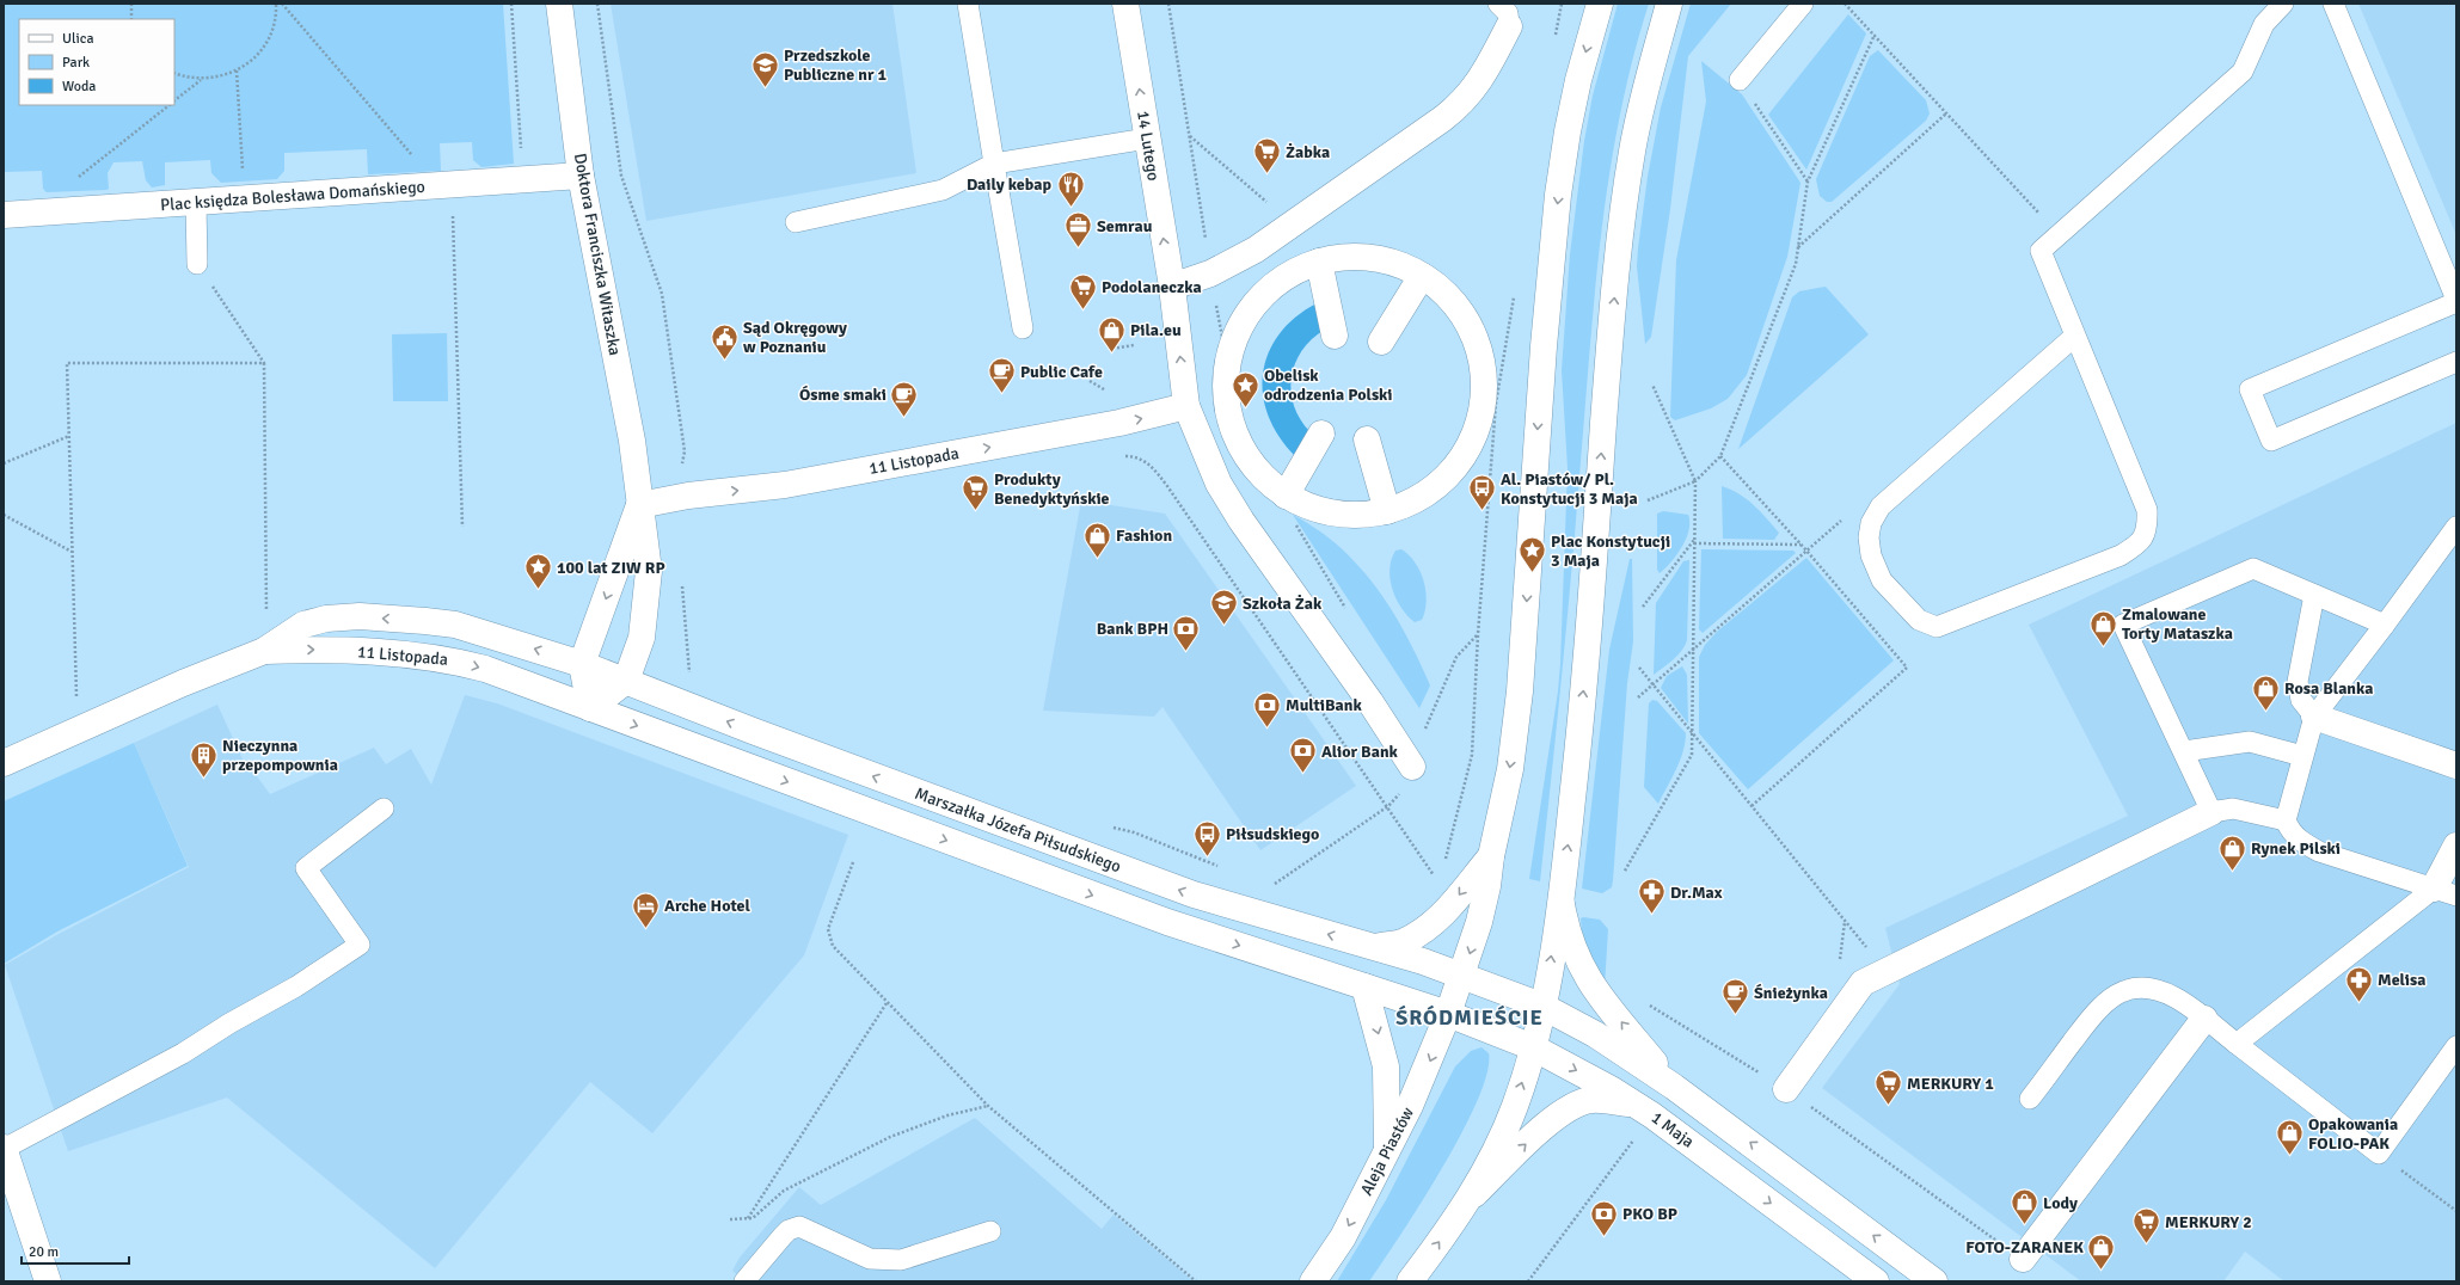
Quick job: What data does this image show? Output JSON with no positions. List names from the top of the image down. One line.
{"streets":{"street":["14 Lutego","Plac księdza Bolesława Domańskiego","Doktora Franciszka Witaszka","11 Listopada","Marszałka Józefa Piłsudskiego","1 Maja","Aleja Piastów"]},"crossings":[["Plac księdza Bolesława Domańskiego","Doktora Franciszka Witaszka"],["Doktora Franciszka Witaszka","11 Listopada"],["11 Listopada","Marszałka Józefa Piłsudskiego"],["Marszałka Józefa Piłsudskiego","1 Maja"],["Marszałka Józefa Piłsudskiego","Aleja Piastów"],["1 Maja","Aleja Piastów"]],"one_way":["14 Lutego"],"districts":["ŚRÓDMIEŚCIE"],"places":{"school or university":["Przedszkole Publiczne nr 1","Szkoła Żak"],"supermarket":["Żabka","Podolaneczka","Produkty Benedyktyńskie","MERKURY 1","MERKURY 2"],"restaurant":["Daily kebap"],"office":["Semrau"],"shop":["Pila.eu","Fashion","Zmalowane Torty Mataszka","Rosa Blanka","Rynek Pilski","Opakowania FOLIO-PAK","Lody","FOTO-ZARANEK"],"public building":["Sąd Okręgowy w Poznaniu"],"cafe":["Public Cafe","Ósme smaki","Śnieżynka"],"place":["Obelisk odrodzenia Polski","Plac Konstytucji 3 Maja","100 lat ZIW RP"],"bus stop":["Al. Piastów/ Pl. Konstytucji 3 Maja","Piłsudskiego"],"bank":["Bank BPH","MultiBank","Alior Bank","PKO BP"],"building":["Nieczynna przepompownia"],"pharmacy":["Dr.Max","Melisa"],"hotel":["Arche Hotel"]},"legend":["Ulica","Park","Woda"],"scale_bar":"20 m"}
